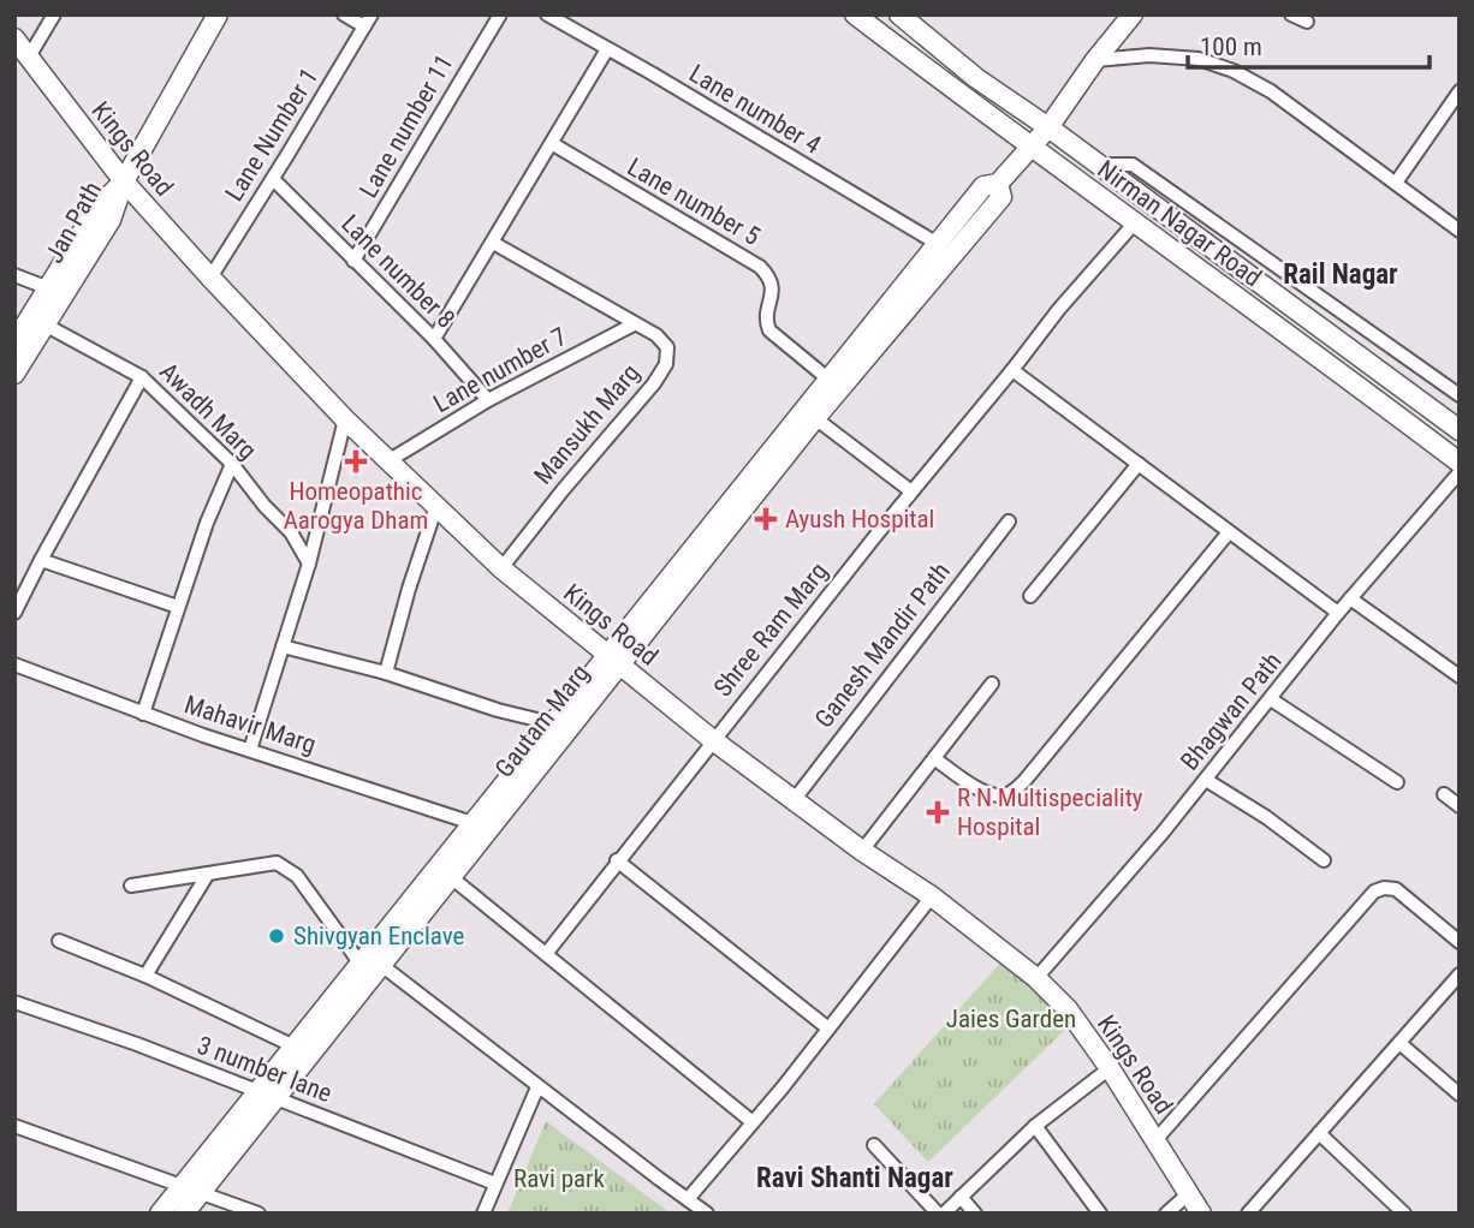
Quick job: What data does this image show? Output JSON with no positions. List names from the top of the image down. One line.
{"streets":{"street":["Lane number 4","Lane number 11","Lane Number 1","Kings Road","Lane number 5","Jan Path","Nirman Nagar Road","Lane number 8","Lane number 7","Awadh Marg","Mansukh Marg","Shree Ram Marg","Ganesh Mandir Path","Bhagwan Path","Gautam Marg","Mahavir Marg","3 number lane"]},"crossings":[["Lane number 11","Lane number 8"],["Lane Number 1","Kings Road"],["Lane Number 1","Lane number 8"],["Kings Road","Jan Path"],["Kings Road","Lane number 7"],["Kings Road","Mansukh Marg"],["Kings Road","Shree Ram Marg"],["Kings Road","Ganesh Mandir Path"],["Kings Road","Bhagwan Path"],["Kings Road","Gautam Marg"],["Lane number 5","Gautam Marg"],["Jan Path","Awadh Marg"],["Nirman Nagar Road","Shree Ram Marg"],["Nirman Nagar Road","Bhagwan Path"],["Lane number 8","Lane number 7"],["Lane number 7","Mansukh Marg"],["Gautam Marg","3 number lane"]],"districts":["Rail Nagar","Ravi Shanti Nagar"],"parks":["Jaies Garden","Ravi park"],"places":{"health":["Homeopathic Aarogya Dham","Ayush Hospital","R N Multispeciality Hospital"],"other":["Shivgyan Enclave"]},"scale_bar":"100 m"}
